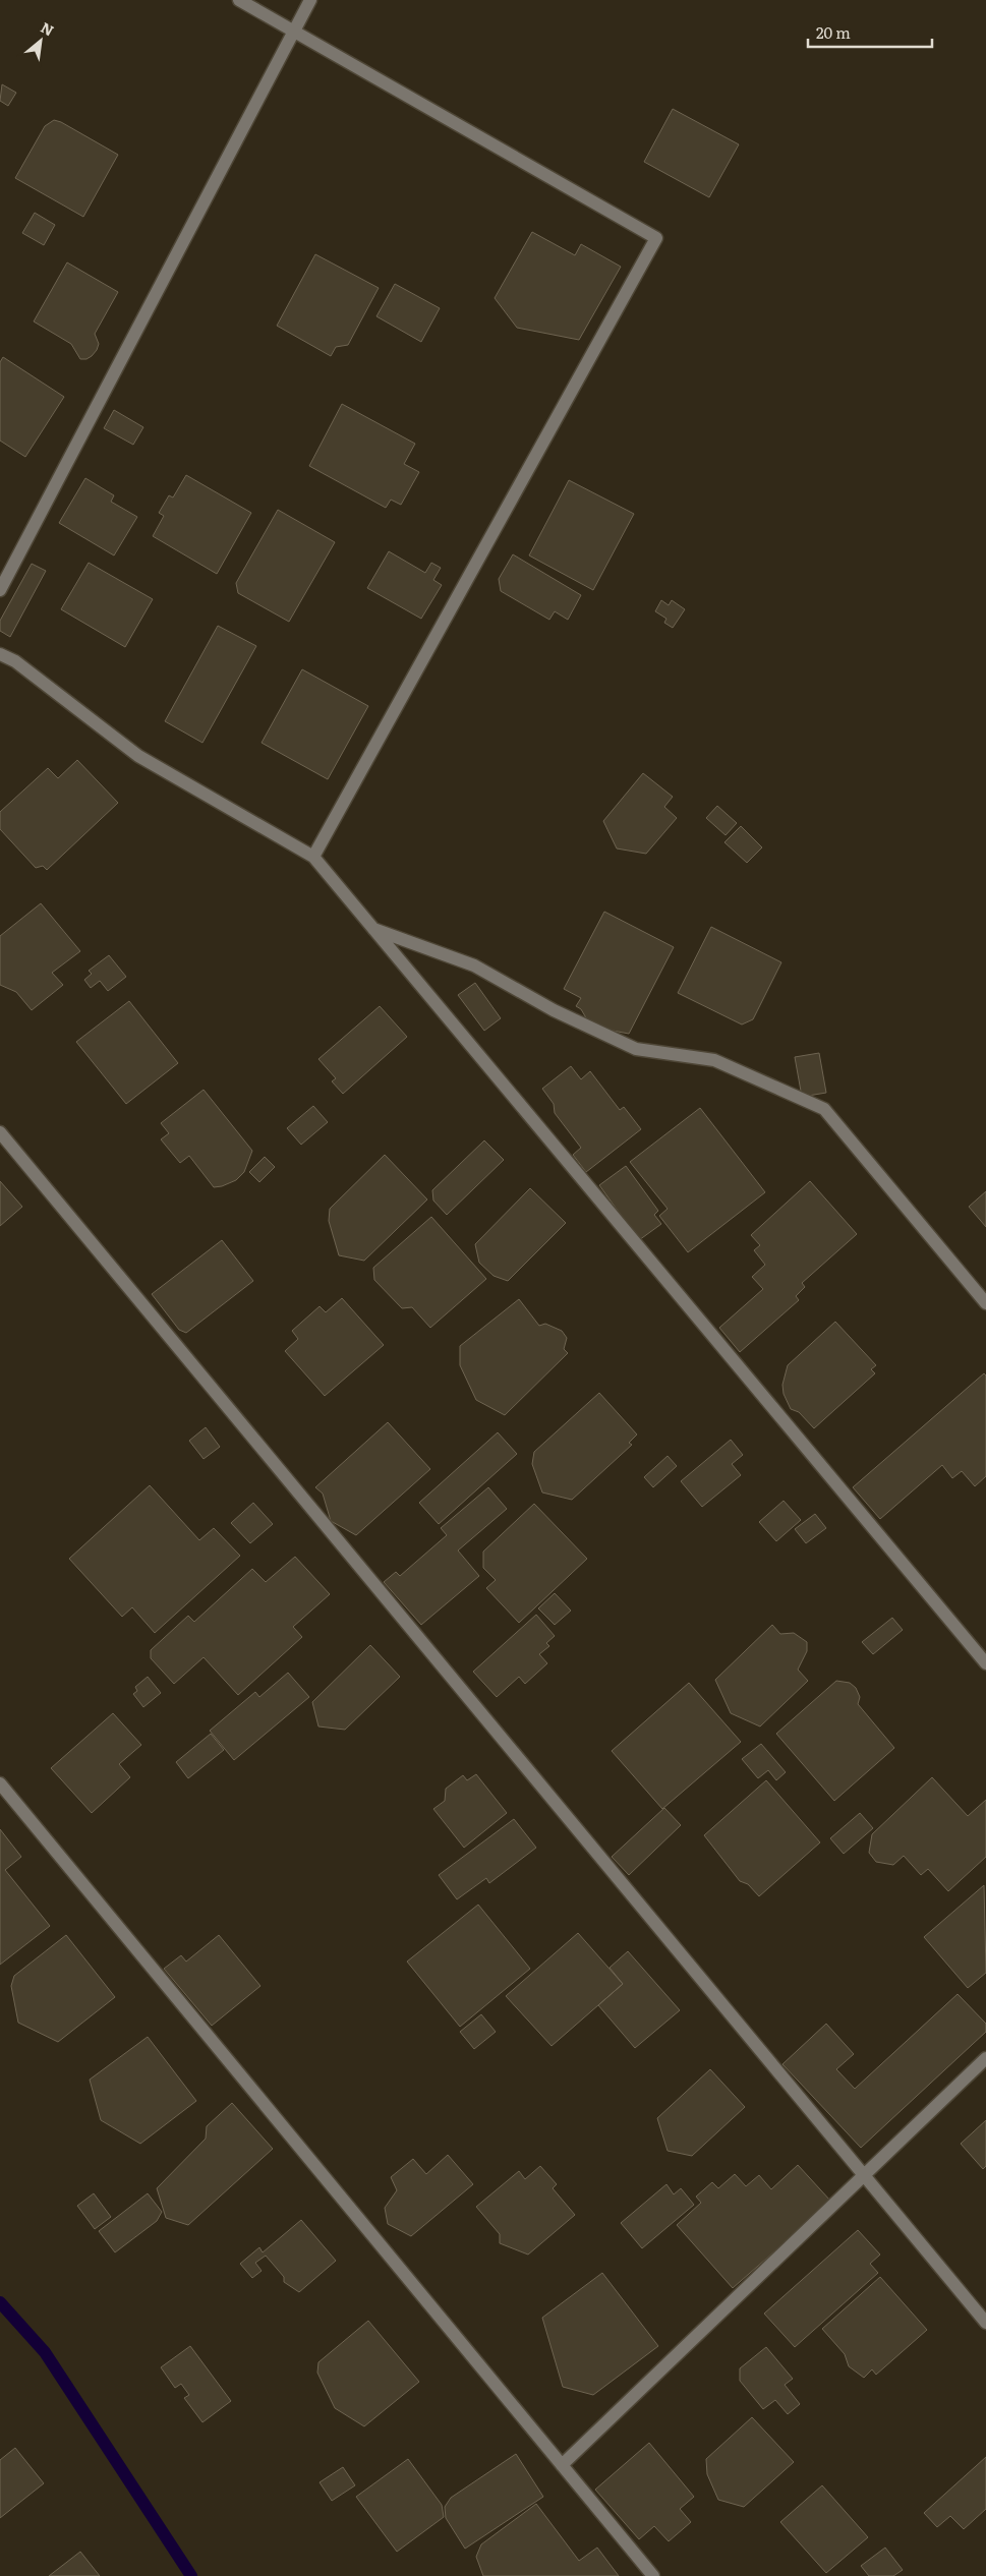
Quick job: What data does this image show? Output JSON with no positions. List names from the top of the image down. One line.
{"scale_bar":"20 m","north":"top right"}
